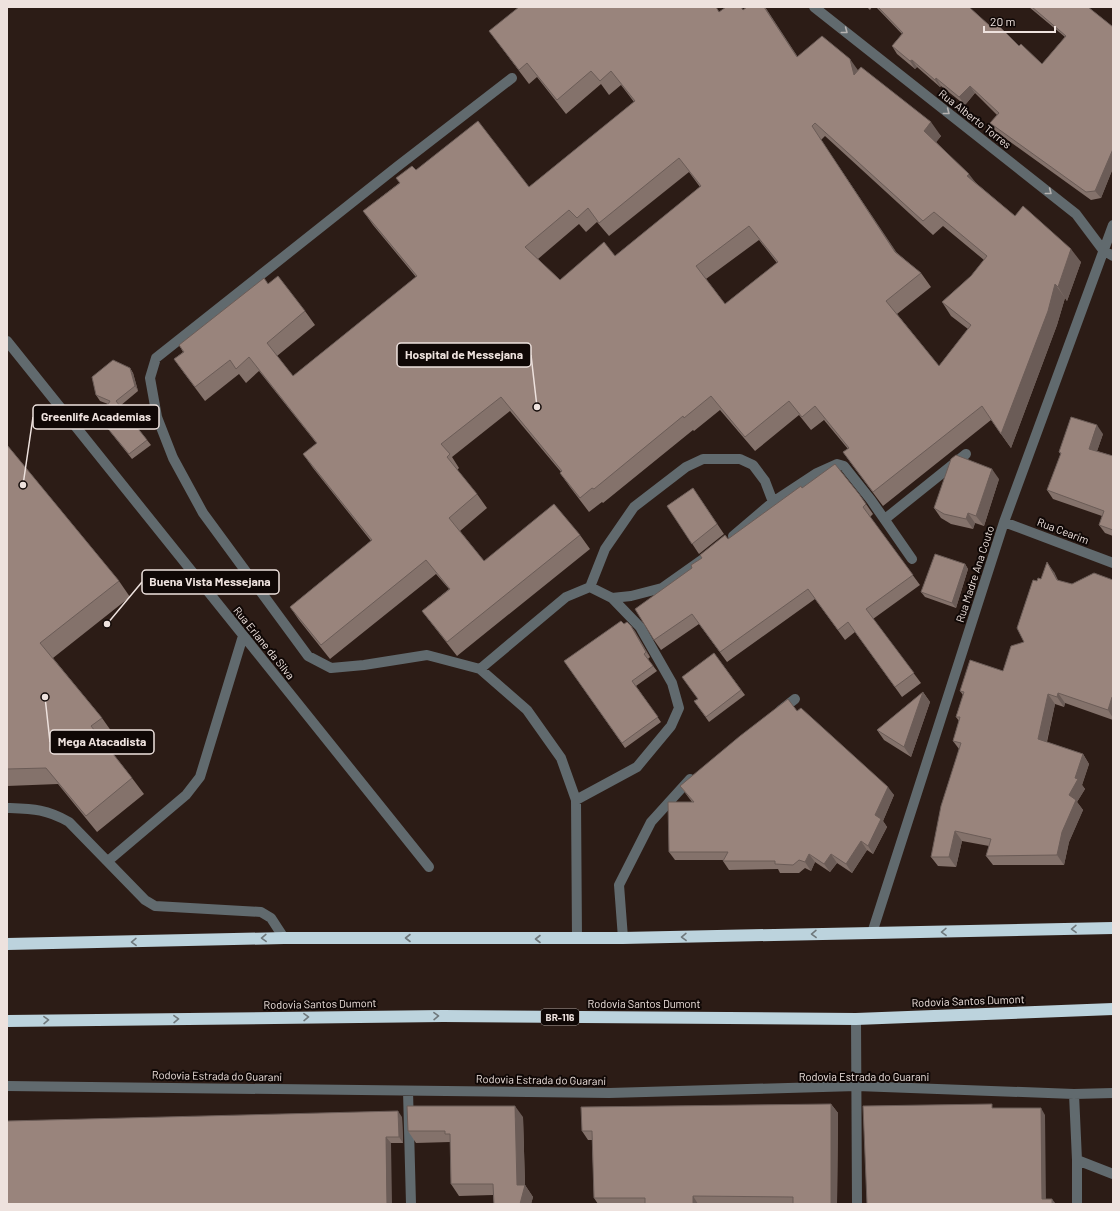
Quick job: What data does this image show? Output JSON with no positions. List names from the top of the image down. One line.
{"streets":{"highway":["Rodovia Santos Dumont","BR-116"],"street":["Rua Alberto Torres","Rua Cearim","Rua Madre Ana Couto","Rua Erlane da Silva","Rodovia Estrada do Guarani"]},"crossings":[["Rua Alberto Torres","Rua Madre Ana Couto"],["Rua Cearim","Rua Madre Ana Couto"]],"one_way":["Rua Alberto Torres"],"places":["Hospital de Messejana","Greenlife Academias","Buena Vista Messejana","Mega Atacadista"],"scale_bar":"20 m"}
